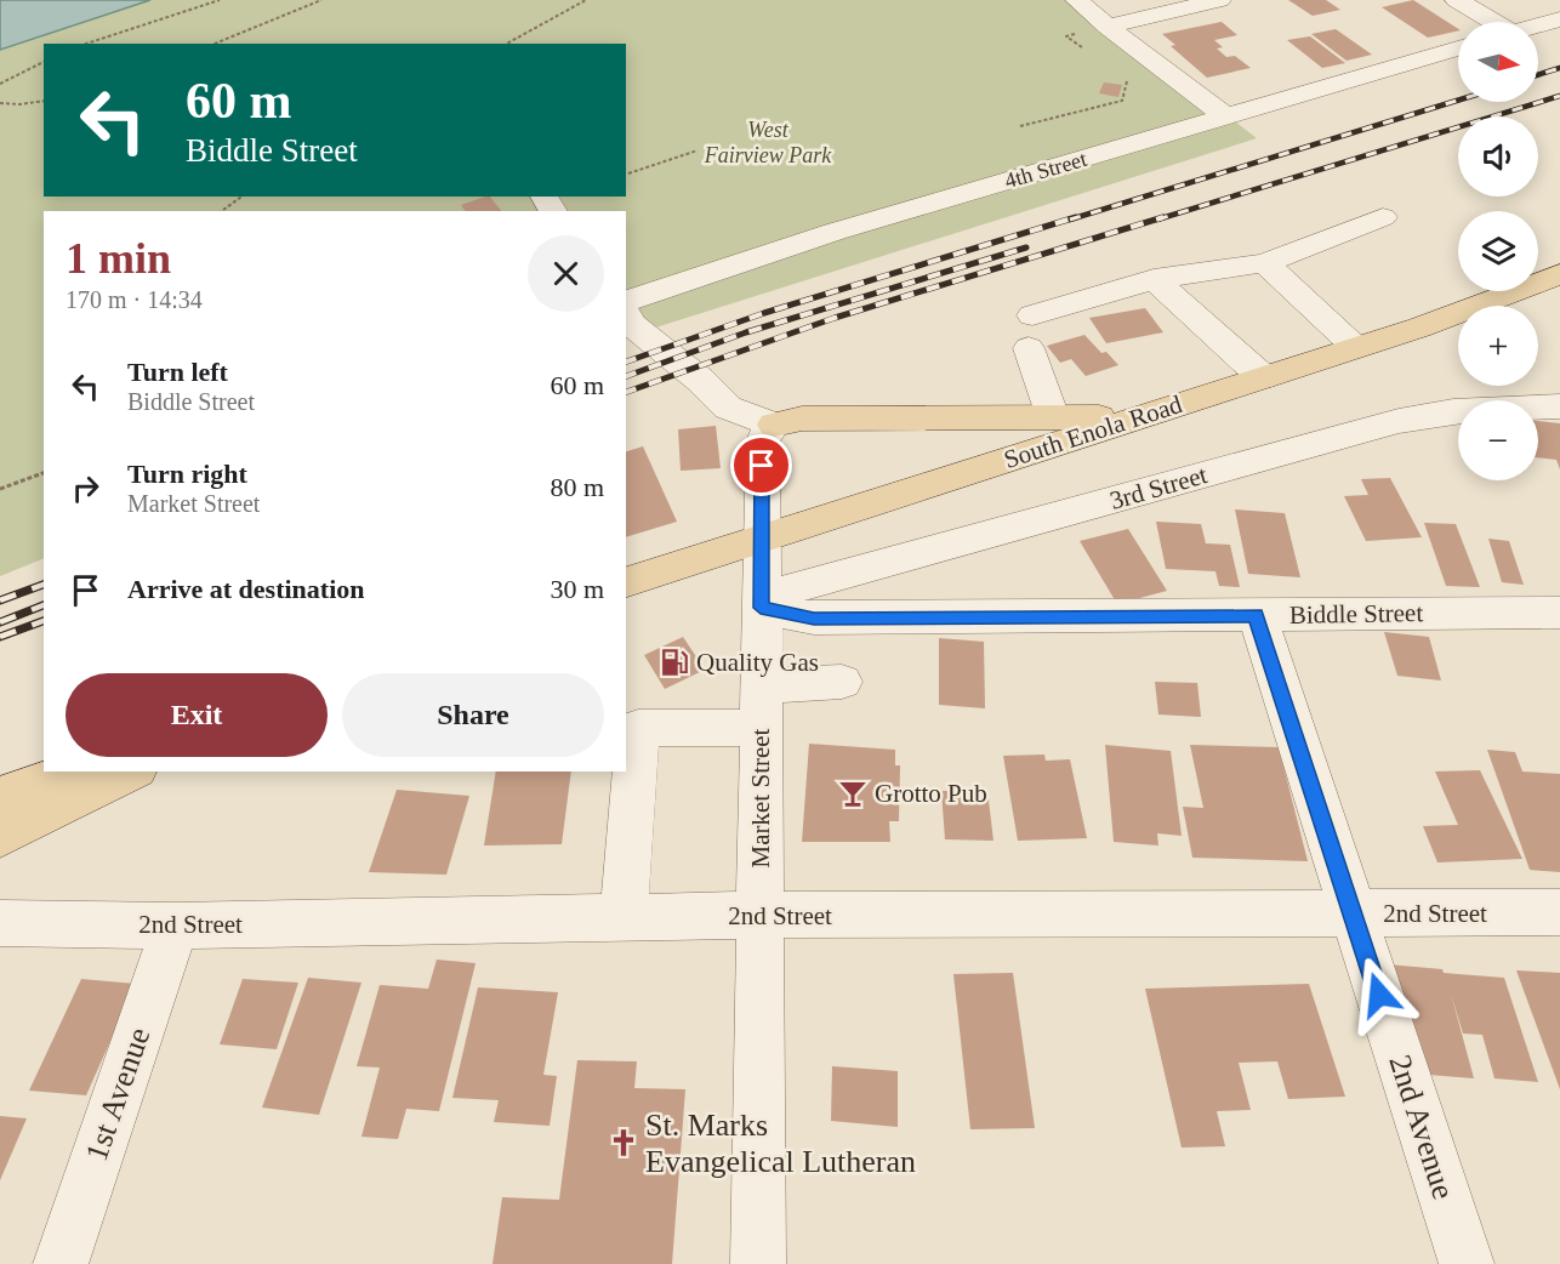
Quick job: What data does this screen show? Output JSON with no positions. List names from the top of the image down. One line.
{"streets":{"main road":["South Enola Road"],"street":["4th Street","3rd Street","Biddle Street","Market Street","2nd Street","1st Avenue","2nd Avenue"]},"crossings":[["South Enola Road","Market Street"],["3rd Street","Biddle Street"],["3rd Street","Market Street"],["Biddle Street","Market Street"],["Biddle Street","2nd Avenue"],["Market Street","2nd Street"],["2nd Street","1st Avenue"],["2nd Street","2nd Avenue"]],"parks":["West Fairview Park"],"places":{"fuel station":["Quality Gas"],"bar":["Grotto Pub"],"church":["St. Marks Evangelical Lutheran"]},"north":"right","page":{"map_buttons":["+","−"],"turn":["60 m","Biddle Street"],"heading":["1 min","170 m · 14:34"],"list":[{"name":"Turn left","note":"Biddle Street","value":"60 m"},{"name":"Turn right","note":"Market Street","value":"80 m"},{"name":"Arrive at destination","value":"30 m"}],"buttons":["Exit","Share"]}}
